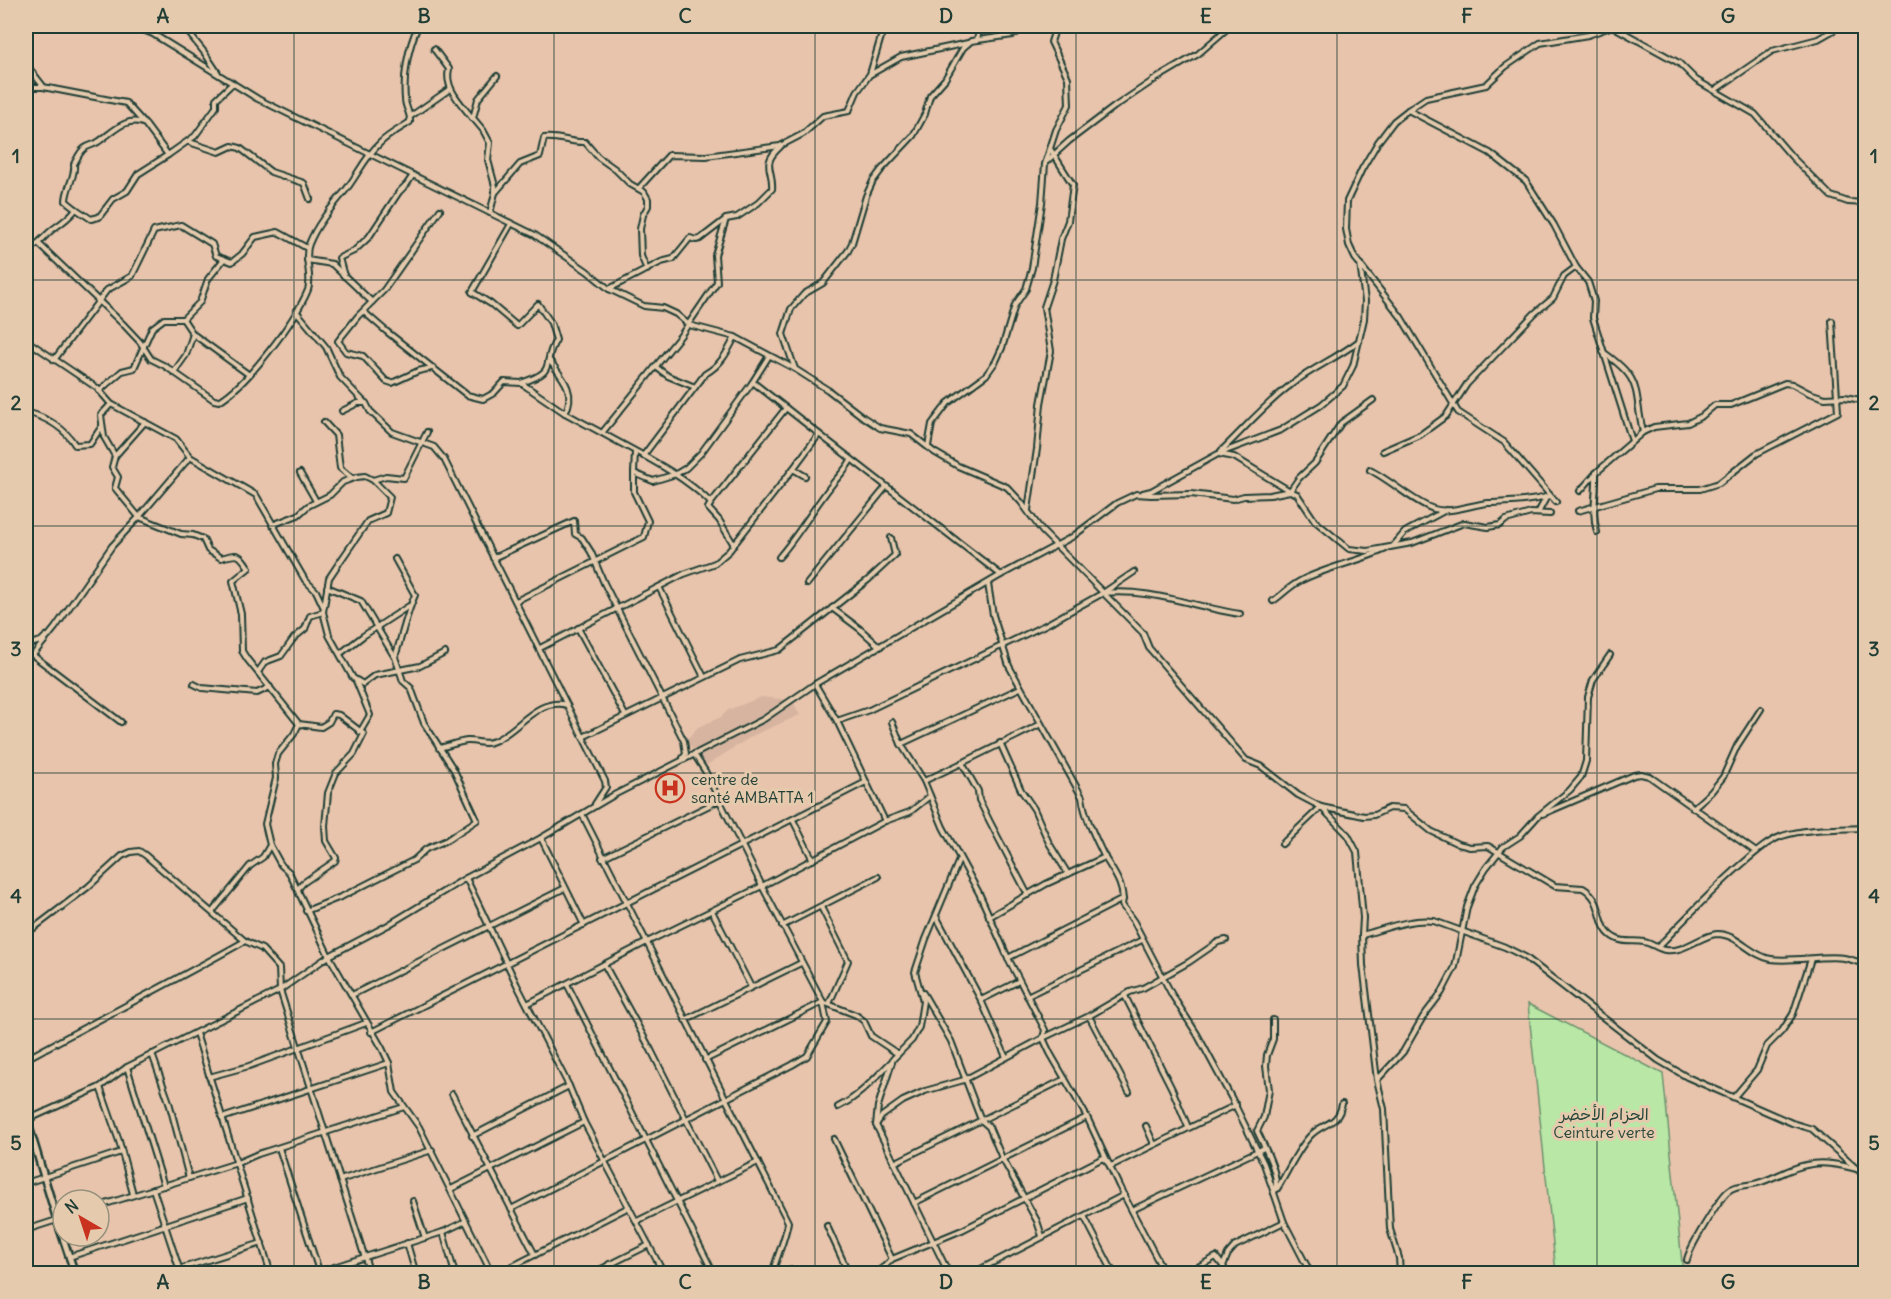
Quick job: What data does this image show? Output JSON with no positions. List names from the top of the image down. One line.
{"parks":["الحزام الأخضر Ceinture verte"],"places":{"hospital":["centre de santé AMBATTA 1"]},"north":"top left","grid":{"columns":["A","B","C","D","E","F","G"],"rows":["1","2","3","4","5"]}}
